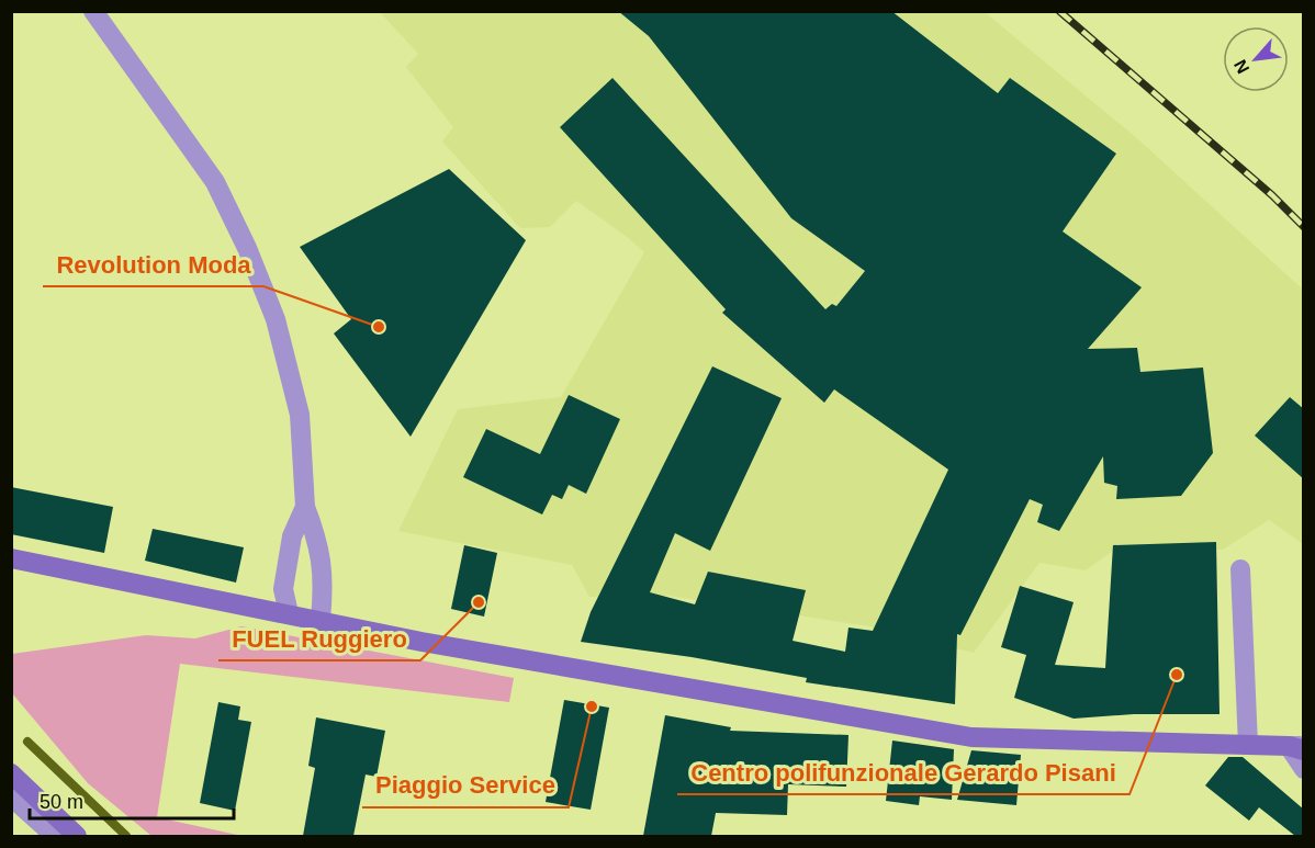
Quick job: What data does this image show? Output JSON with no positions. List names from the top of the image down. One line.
{"places":["Revolution Moda","FUEL Ruggiero","Centro polifunzionale Gerardo Pisani","Piaggio Service"],"scale_bar":"50 m","north":"bottom left"}
